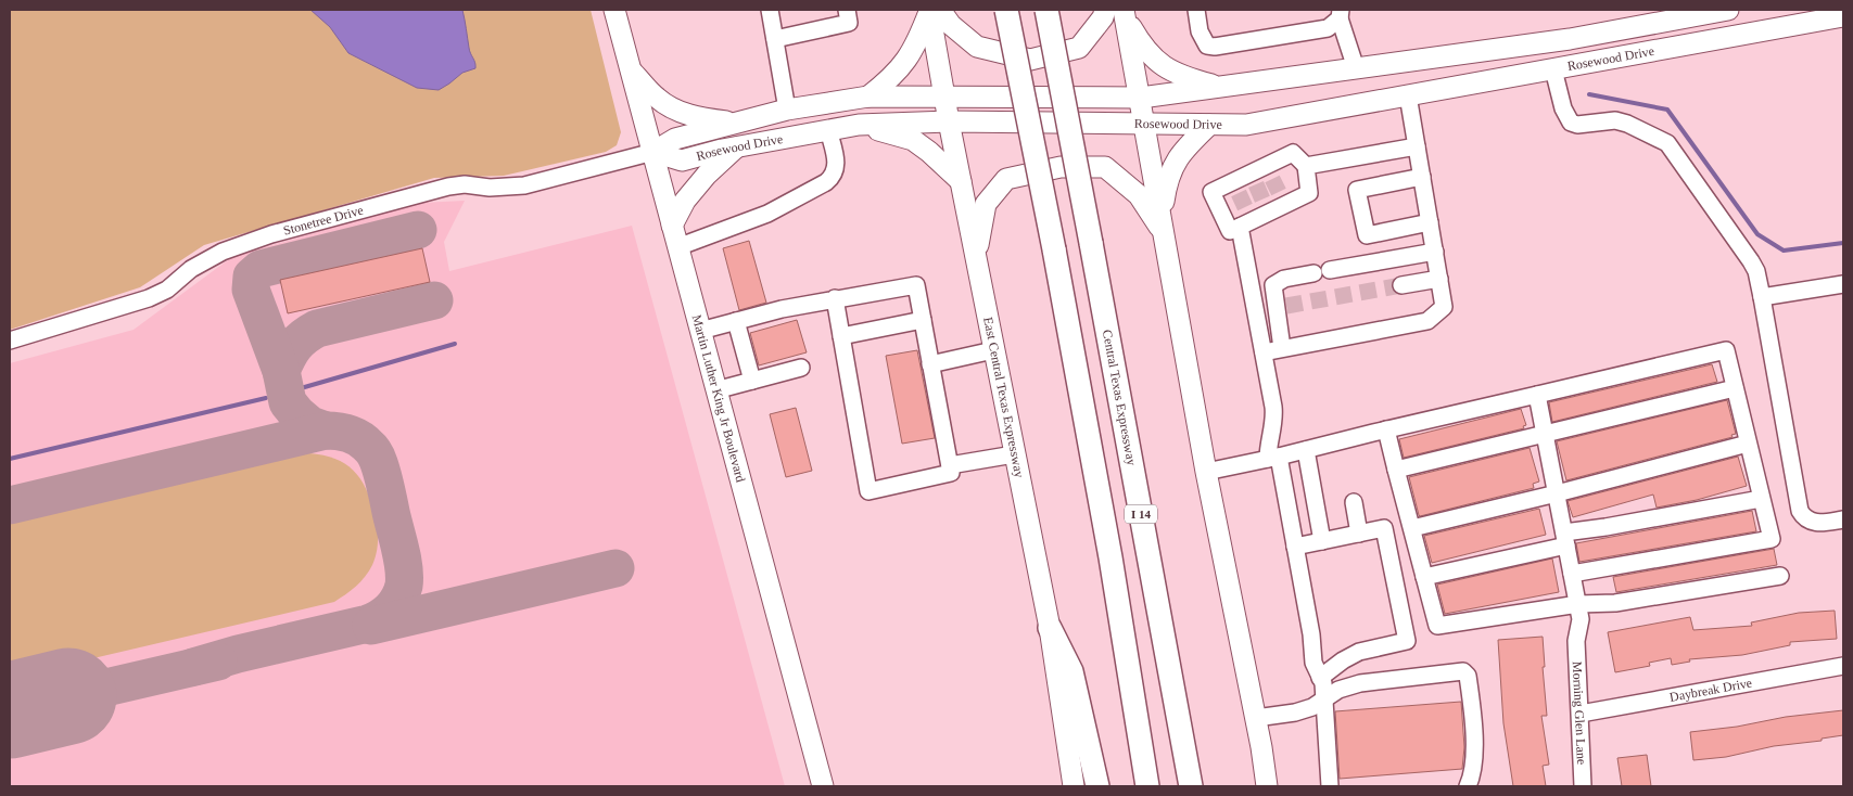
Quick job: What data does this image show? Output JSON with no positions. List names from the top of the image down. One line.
{"streets":{"highway":["Central Texas Expressway","I 14"],"main road":["Rosewood Drive","Martin Luther King Jr Boulevard","East Central Texas Expressway"],"street":["Stonetree Drive","Daybreak Drive","Morning Glen Lane"]},"crossings":[["Rosewood Drive","Stonetree Drive"],["Rosewood Drive","Martin Luther King Jr Boulevard"],["Rosewood Drive","East Central Texas Expressway"],["Stonetree Drive","Martin Luther King Jr Boulevard"],["Daybreak Drive","Morning Glen Lane"]]}
